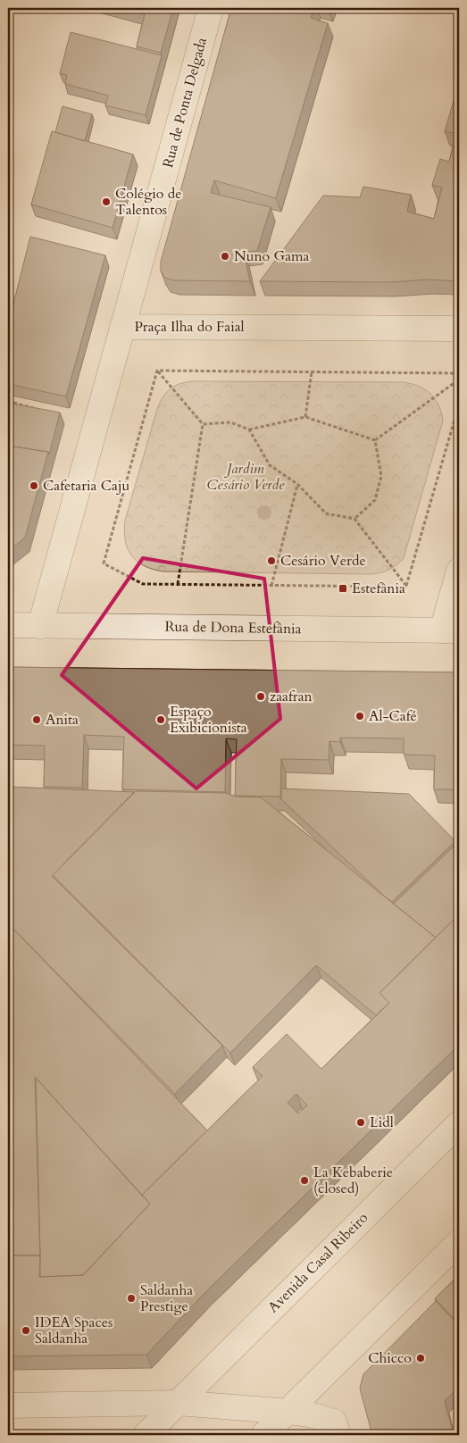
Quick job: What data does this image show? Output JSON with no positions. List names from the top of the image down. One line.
{"streets":{"street":["Rua de Ponta Delgada","Praça Ilha do Faial","Rua de Dona Estefânia","Avenida Casal Ribeiro"]},"crossings":[["Rua de Ponta Delgada","Praça Ilha do Faial"],["Praça Ilha do Faial","Rua de Dona Estefânia"]],"parks":["Jardim Cesário Verde"],"places":{"other":["Colégio de Talentos","Nuno Gama","Cafetaria Caju","Cesário Verde","zaafran","Al-Café","Anita","Espaço Exibicionista","Lidl","La Kebaberie (closed)","Saldanha Prestige","IDEA Spaces Saldanha","Chicco"],"transit":["Estefânia"]}}
